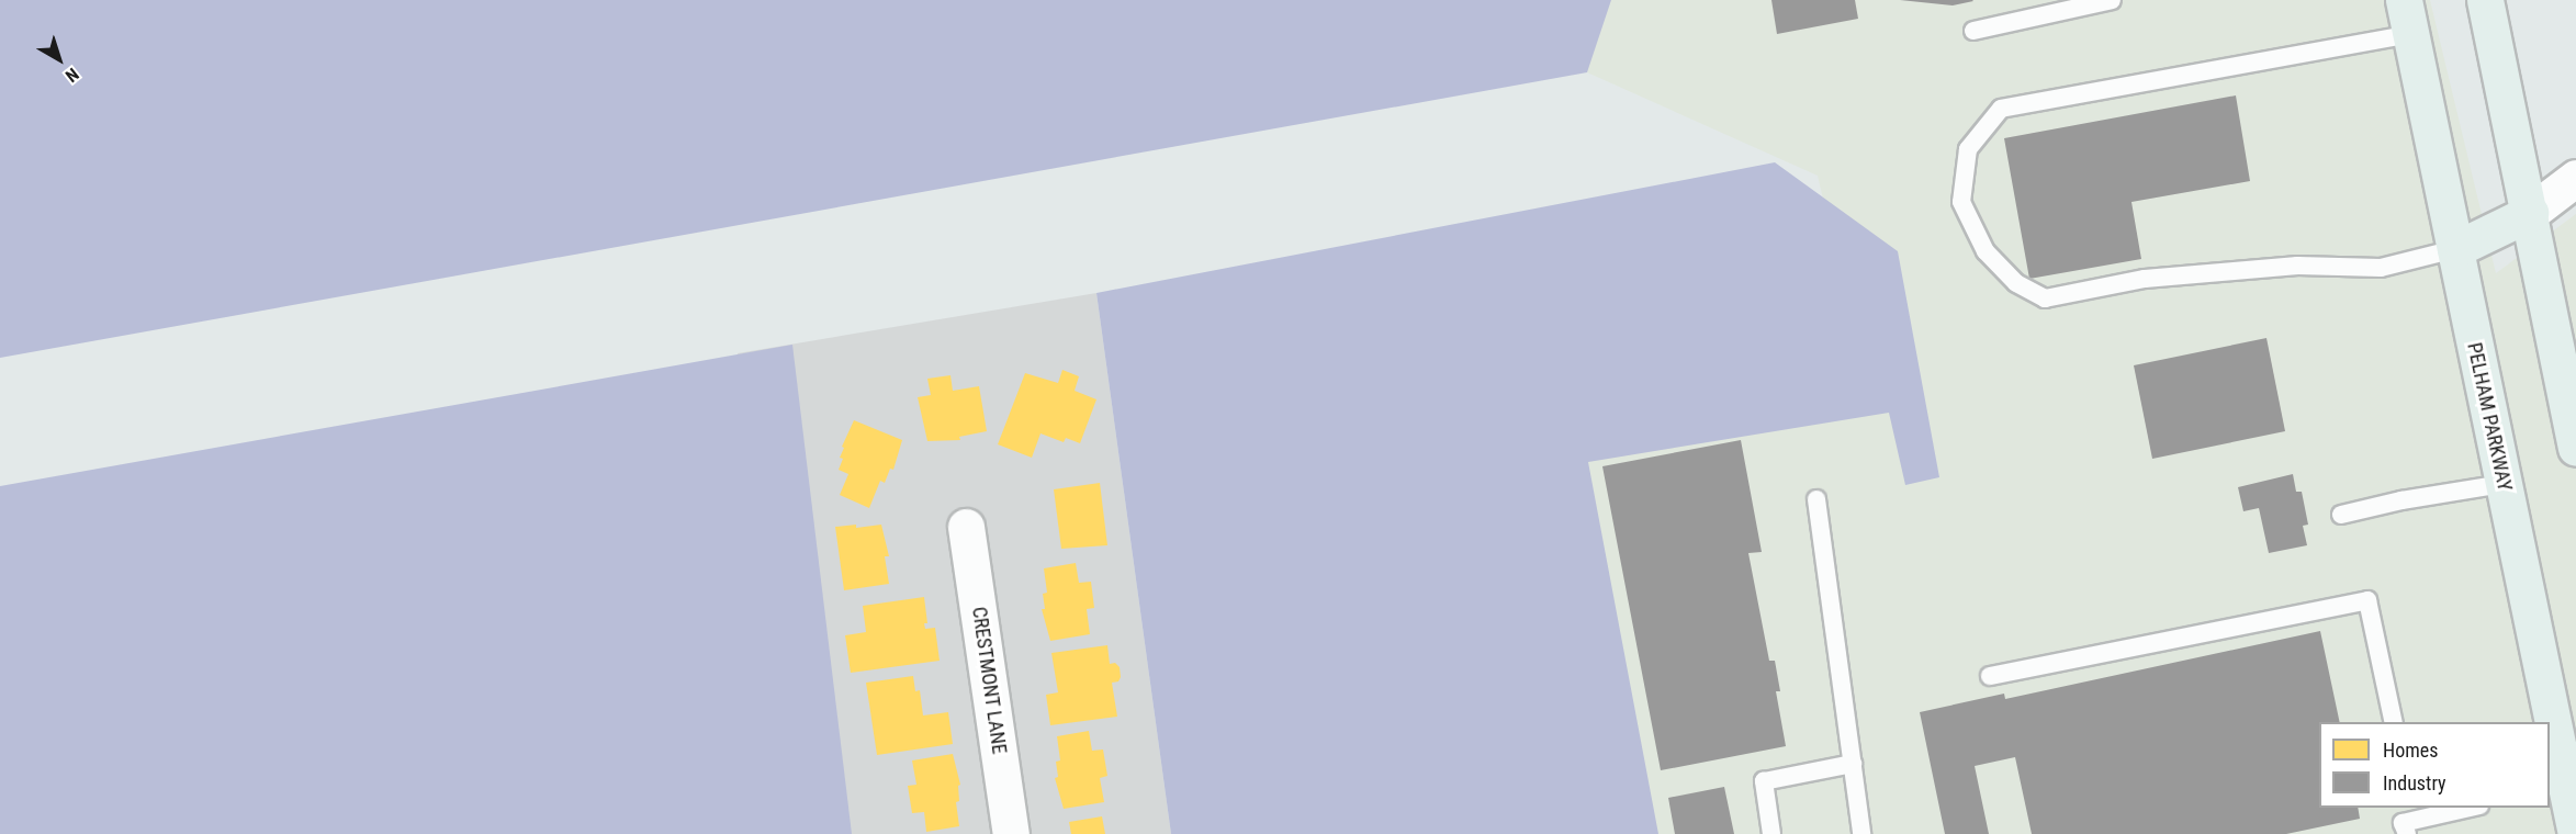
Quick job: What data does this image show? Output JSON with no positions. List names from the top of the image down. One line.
{"streets":{"main road":["PELHAM PARKWAY"],"street":["CRESTMONT LANE"]},"legend":["Homes","Industry"],"north":"bottom right"}
